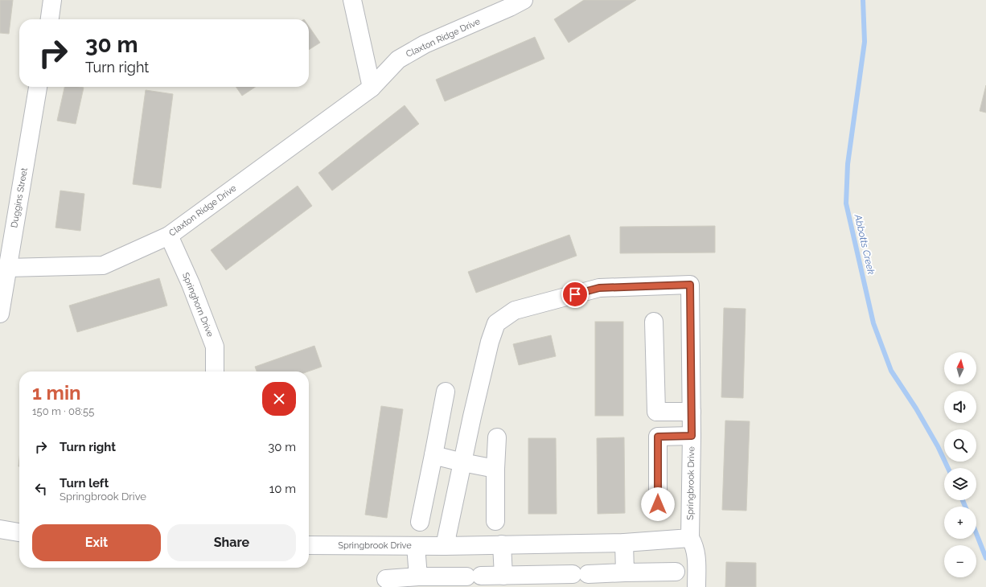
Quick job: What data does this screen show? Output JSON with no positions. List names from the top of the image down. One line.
{"streets":{"street":["Claxton Ridge Drive","Duggins Street","Springhorn Drive","Springbrook Drive"]},"crossings":[["Claxton Ridge Drive","Duggins Street"],["Claxton Ridge Drive","Springhorn Drive"]],"water":["Abbotts Creek"],"north":"top","page":{"turn":["30 m","Turn right"],"map_buttons":["+","−"],"heading":["1 min","150 m · 08:55"],"list":[{"name":"Turn right","value":"30 m"},{"name":"Turn left","note":"Springbrook Drive","value":"10 m"}],"buttons":["Exit","Share"]}}
